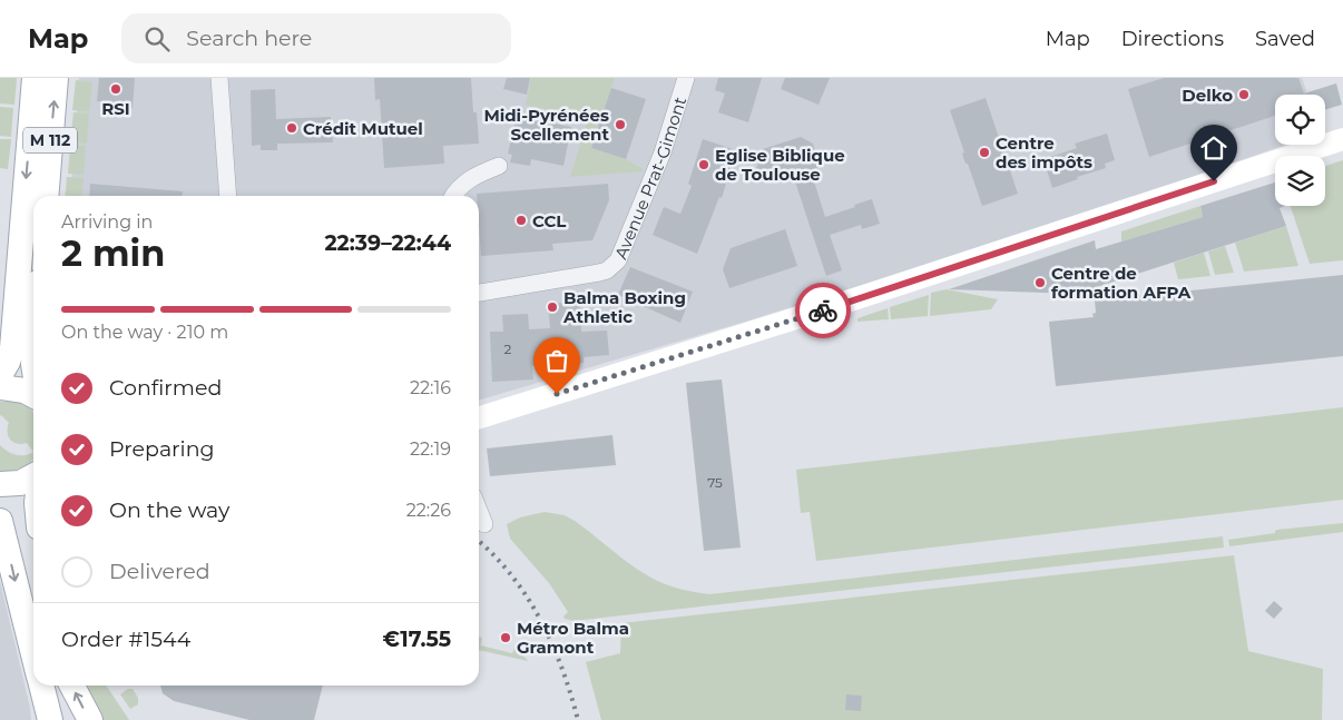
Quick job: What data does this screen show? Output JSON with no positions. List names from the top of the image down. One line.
{"streets":{"main road":["M 112"],"street":["Avenue Prat-Gimont"]},"places":["RSI","Delko","Midi-Pyrénées Scellement","Crédit Mutuel","Centre des impôts","Eglise Biblique de Toulouse","CCL","Centre de formation AFPA","Balma Boxing Athletic","Métro Balma Gramont"],"house_numbers":["2","75"],"page":{"header":"Map","search":"Search here","nav":["Map","Directions","Saved"],"heading":["2 min","Arriving in","22:39–22:44"],"panel":["Order #1544","€17.55"],"bar":"On the way · 210 m","list":[["Confirmed","22:16"],["Preparing","22:19"],["On the way","22:26"],"Delivered"]}}
